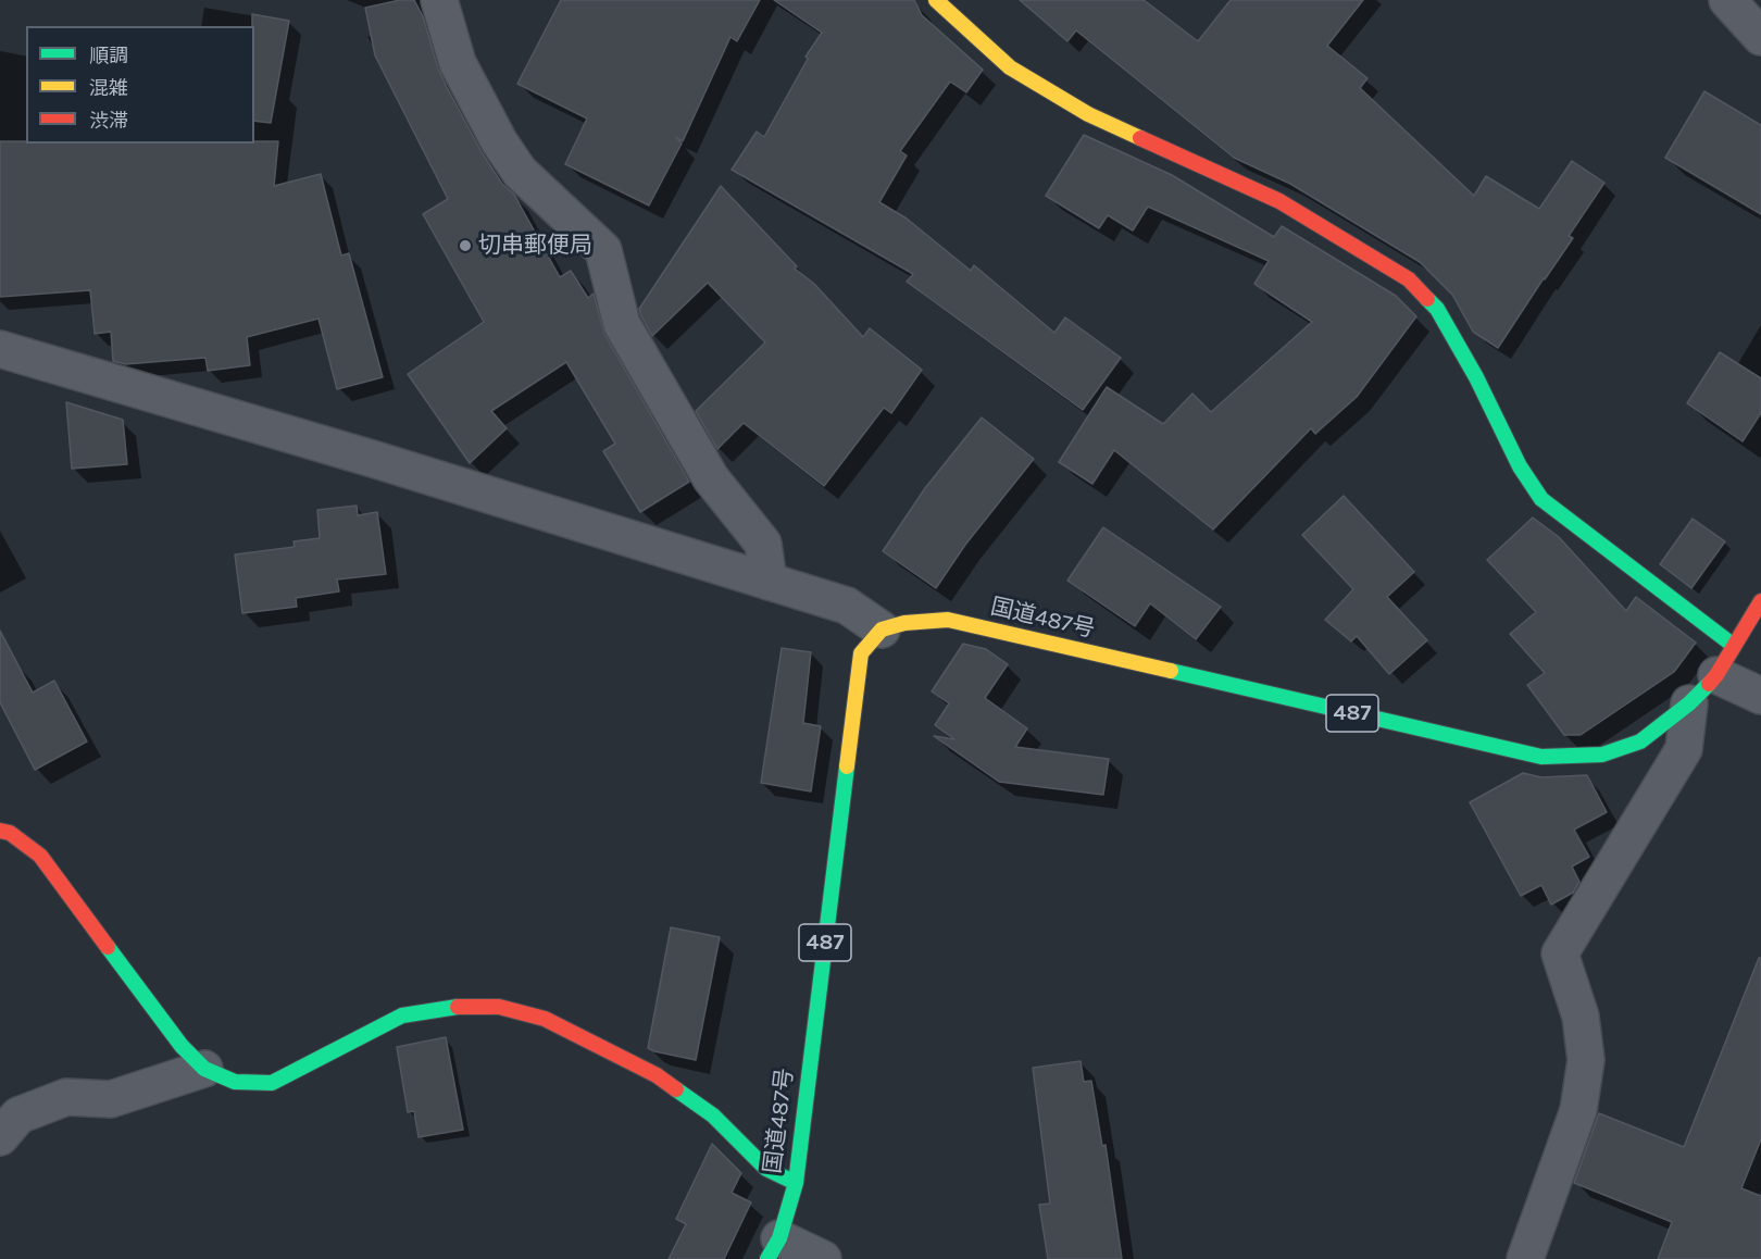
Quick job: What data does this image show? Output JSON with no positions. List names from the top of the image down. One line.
{"streets":{"main road":["国道487号","487"]},"places":["切串郵便局"],"legend":["順調","混雑","渋滞"]}
